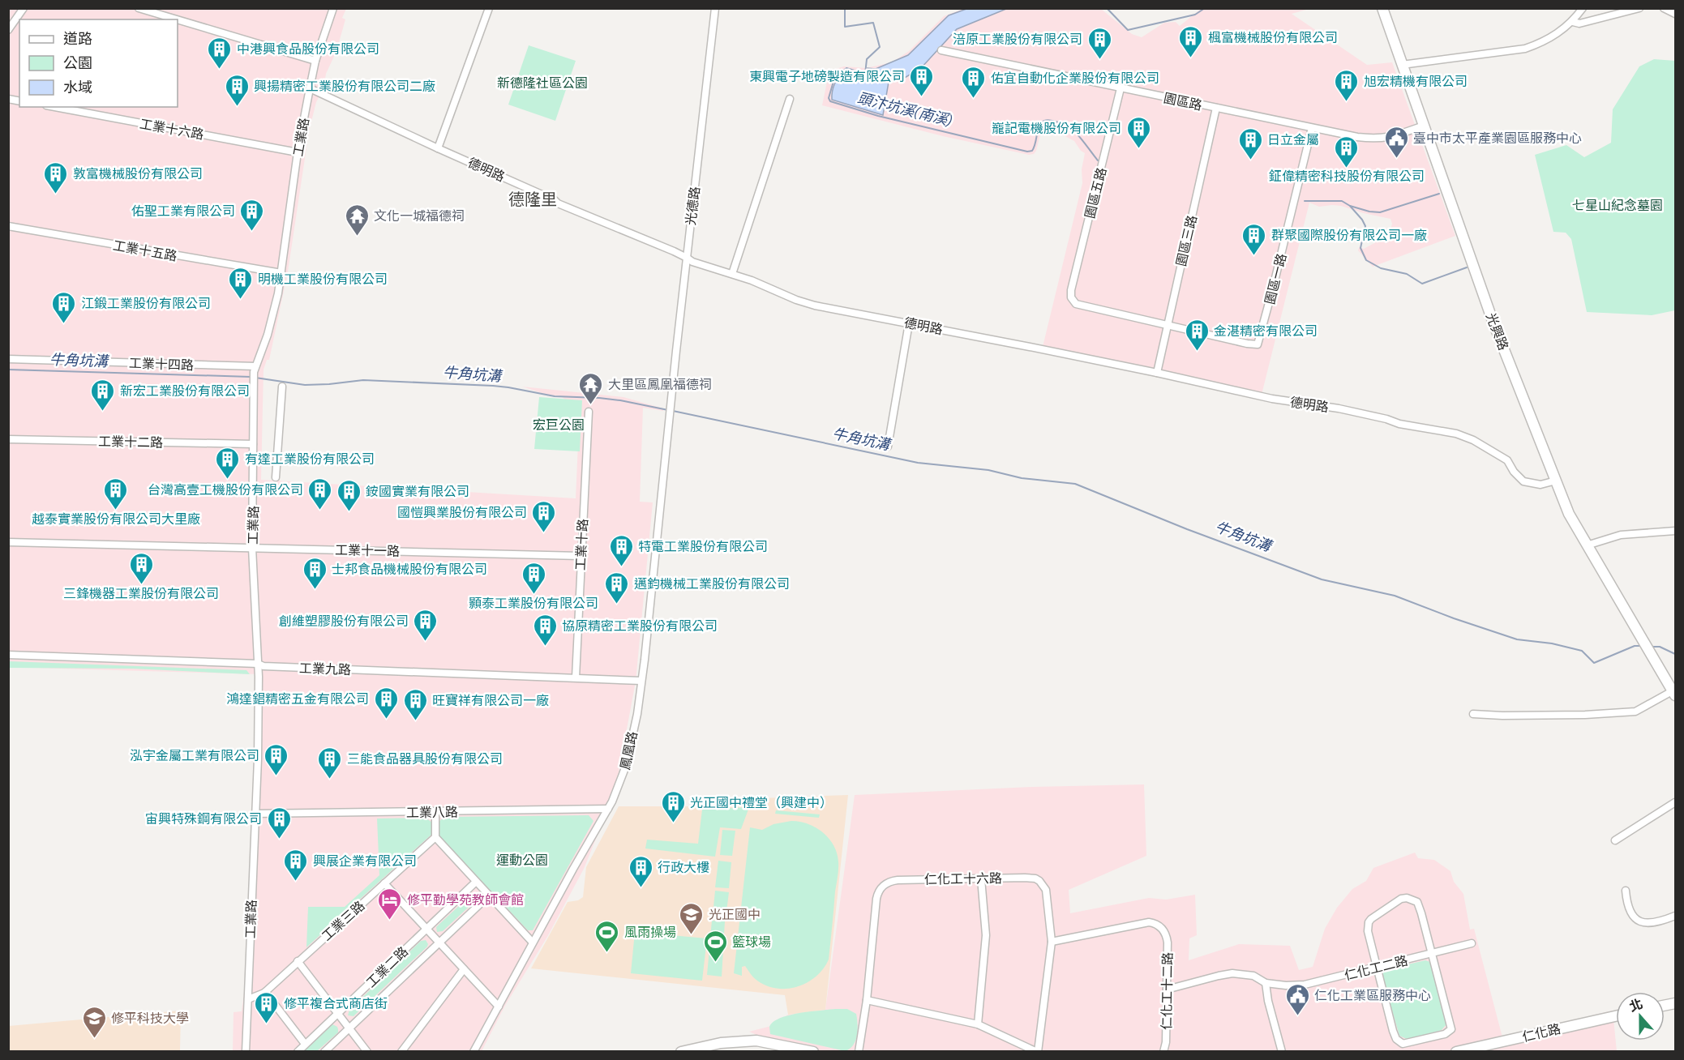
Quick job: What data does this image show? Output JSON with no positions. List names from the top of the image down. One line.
{"streets":{"main road":["光興路","仁化路"],"street":["園區路","工業十六路","工業路","德明路","園區五路","光德路","園區三路","工業十五路","園區一路","工業十四路","工業十二路","工業十路","工業十一路","工業九路","鳳凰路","工業八路","仁化工十六路","工業三路","工業二路","仁化工二路","仁化工十二路"]},"crossings":[["園區路","園區五路"],["園區路","園區三路"],["園區路","園區一路"],["園區路","光興路"],["工業十六路","工業路"],["工業路","德明路"],["工業路","工業十五路"],["工業路","工業十四路"],["工業路","工業十二路"],["工業路","工業十一路"],["工業路","工業九路"],["工業路","工業八路"],["工業路","工業三路"],["德明路","光德路"],["德明路","園區三路"],["德明路","光興路"],["園區五路","園區三路"],["園區五路","園區一路"],["光德路","鳳凰路"],["園區三路","園區一路"],["工業十路","工業十一路"],["工業十路","工業九路"],["工業九路","鳳凰路"],["鳳凰路","工業八路"],["仁化工十六路","仁化工十二路"],["仁化工二路","仁化工十二路"]],"districts":["德隆里"],"water":["頭汴坑溪(南溪)","牛角坑溝"],"parks":["新德隆社區公園","七星山紀念墓園","宏巨公園","運動公園"],"places":{"building":["楓富機械股份有限公司","涪原工業股份有限公司","中港興食品股份有限公司","東興電子地磅製造有限公司","佑宜自動化企業股份有限公司","旭宏精機有限公司","興揚精密工業股份有限公司二廠","巃記電機股份有限公司","日立金屬","鉦偉精密科技股份有限公司","敦富機械股份有限公司","佑聖工業有限公司","群聚國際股份有限公司一廠","明機工業股份有限公司","江鍛工業股份有限公司","金湛精密有限公司","新宏工業股份有限公司","有達工業股份有限公司","越泰實業股份有限公司大里廠","台灣高壹工機股份有限公司","銨國實業有限公司","國愷興業股份有限公司","特電工業股份有限公司","三鋒機器工業股份有限公司","士邦食品機械股份有限公司","顥泰工業股份有限公司","邁鈞機械工業股份有限公司","創維塑膠股份有限公司","協原精密工業股份有限公司","鴻達錩精密五金有限公司","旺寶祥有限公司一廠","泓宇金屬工業有限公司","三能食品器具股份有限公司","光正國中禮堂（興建中）","宙興特殊鋼有限公司","興展企業有限公司","行政大樓","修平複合式商店街"],"public building":["臺中市太平產業園區服務中心","仁化工業區服務中心"],"temple":["文化一城福德祠","大里區鳳凰福德祠"],"hotel":["修平勤學苑教師會館"],"school or university":["光正國中","修平科技大學"],"sports":["風雨操場","籃球場"]},"legend":["道路","公園","水域"],"north":"top"}
